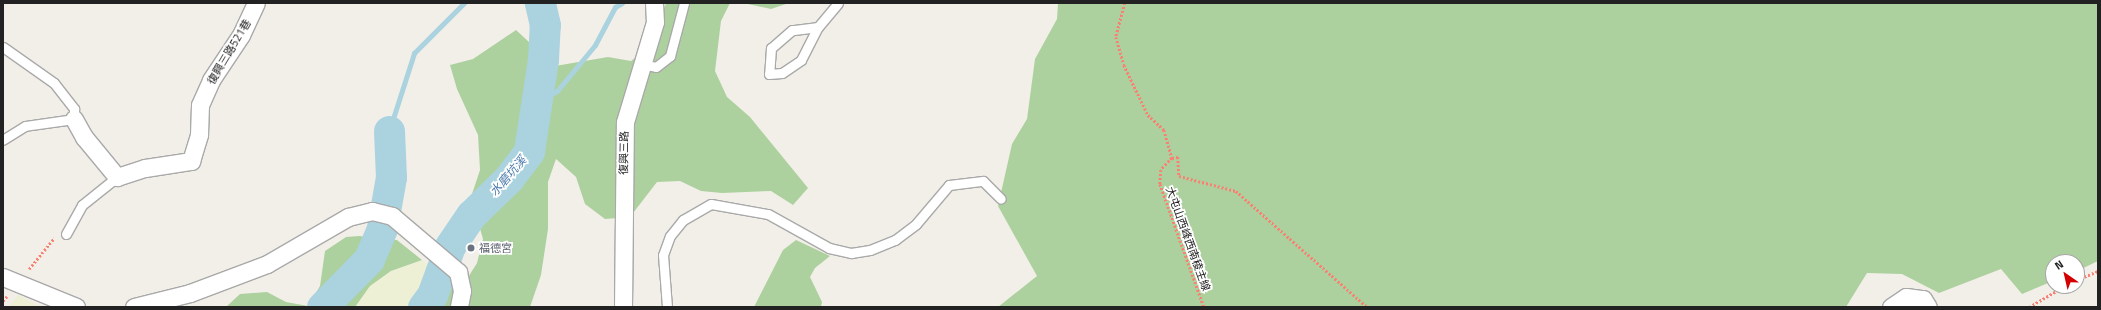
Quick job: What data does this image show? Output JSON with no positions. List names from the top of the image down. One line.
{"streets":{"street":["復興三路521巷","復興三路"],"path":["大屯山西峰西南稜主線"]},"water":["水磨坑溪"],"places":["福德宮"],"north":"top left"}
